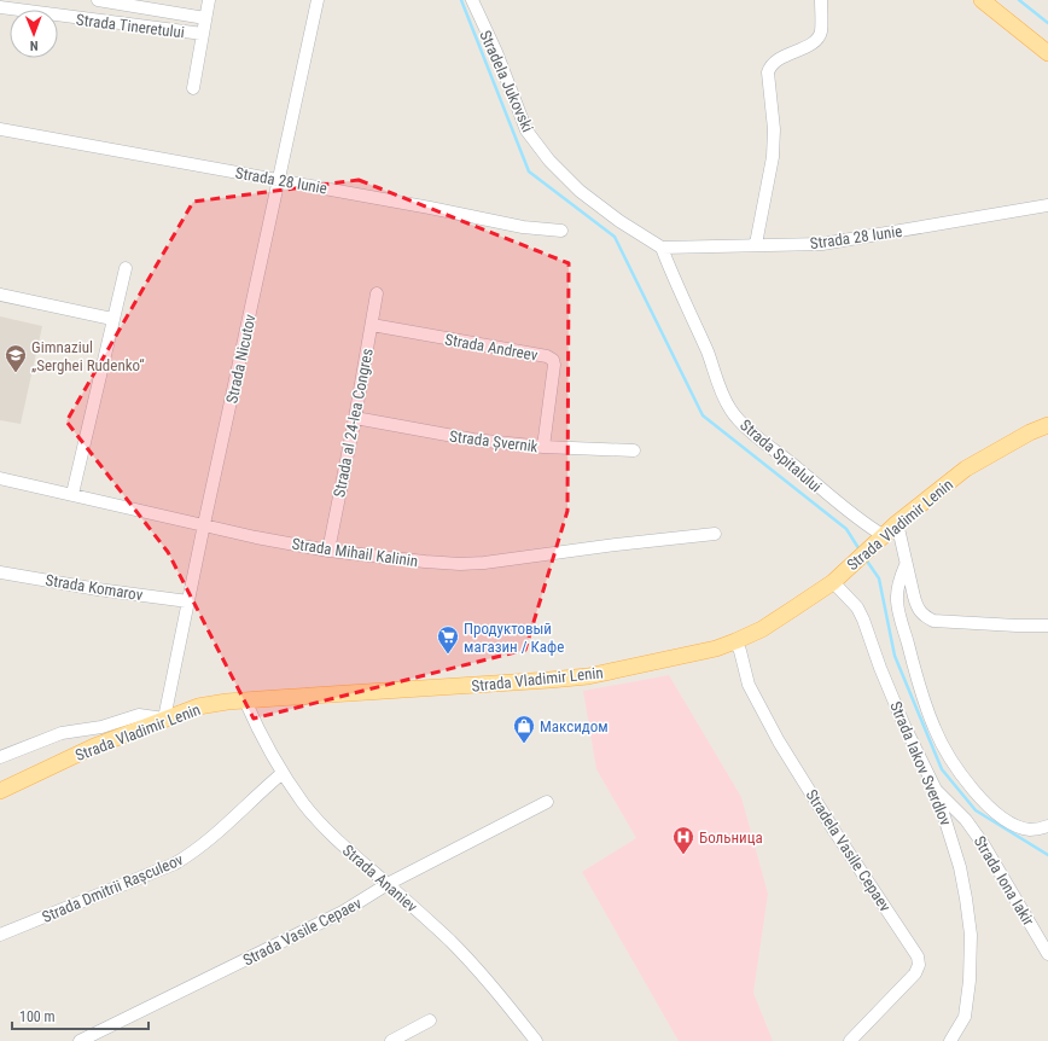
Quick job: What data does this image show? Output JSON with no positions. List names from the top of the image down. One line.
{"streets":{"main road":["Strada Vladimir Lenin"],"street":["Strada Tineretului","Stradela Jukovski","Strada 28 Iunie","Strada Andreev","Strada Nicutov","Strada al 24-lea Congres","Strada Șvernik","Strada Spitalului","Strada Mihail Kalinin","Strada Komarov","Strada Iakov Sverdlov","Stradela Vasile Cepaev","Strada Ananiev","Strada Iona Iakir","Strada Dmitrii Rașculeov","Strada Vasile Cepaev"]},"crossings":[["Stradela Jukovski","Strada 28 Iunie"],["Stradela Jukovski","Strada Spitalului"],["Strada 28 Iunie","Strada Nicutov"],["Strada 28 Iunie","Strada Spitalului"],["Strada Andreev","Strada al 24-lea Congres"],["Strada Andreev","Strada Șvernik"],["Strada Nicutov","Strada Vladimir Lenin"],["Strada Nicutov","Strada Mihail Kalinin"],["Strada Nicutov","Strada Komarov"],["Strada al 24-lea Congres","Strada Șvernik"],["Strada al 24-lea Congres","Strada Mihail Kalinin"],["Strada Spitalului","Strada Vladimir Lenin"],["Strada Vladimir Lenin","Strada Iakov Sverdlov"],["Strada Vladimir Lenin","Stradela Vasile Cepaev"],["Strada Vladimir Lenin","Strada Ananiev"],["Strada Iakov Sverdlov","Strada Iona Iakir"],["Strada Ananiev","Strada Dmitrii Rașculeov"],["Strada Ananiev","Strada Vasile Cepaev"]],"places":{"school or university":["Gimnaziul „Serghei Rudenko“"],"supermarket":["Продуктовый магазин / Кафе"],"shop":["Максидом"],"hospital":["Больница"]},"scale_bar":"100 m","north":"bottom"}
